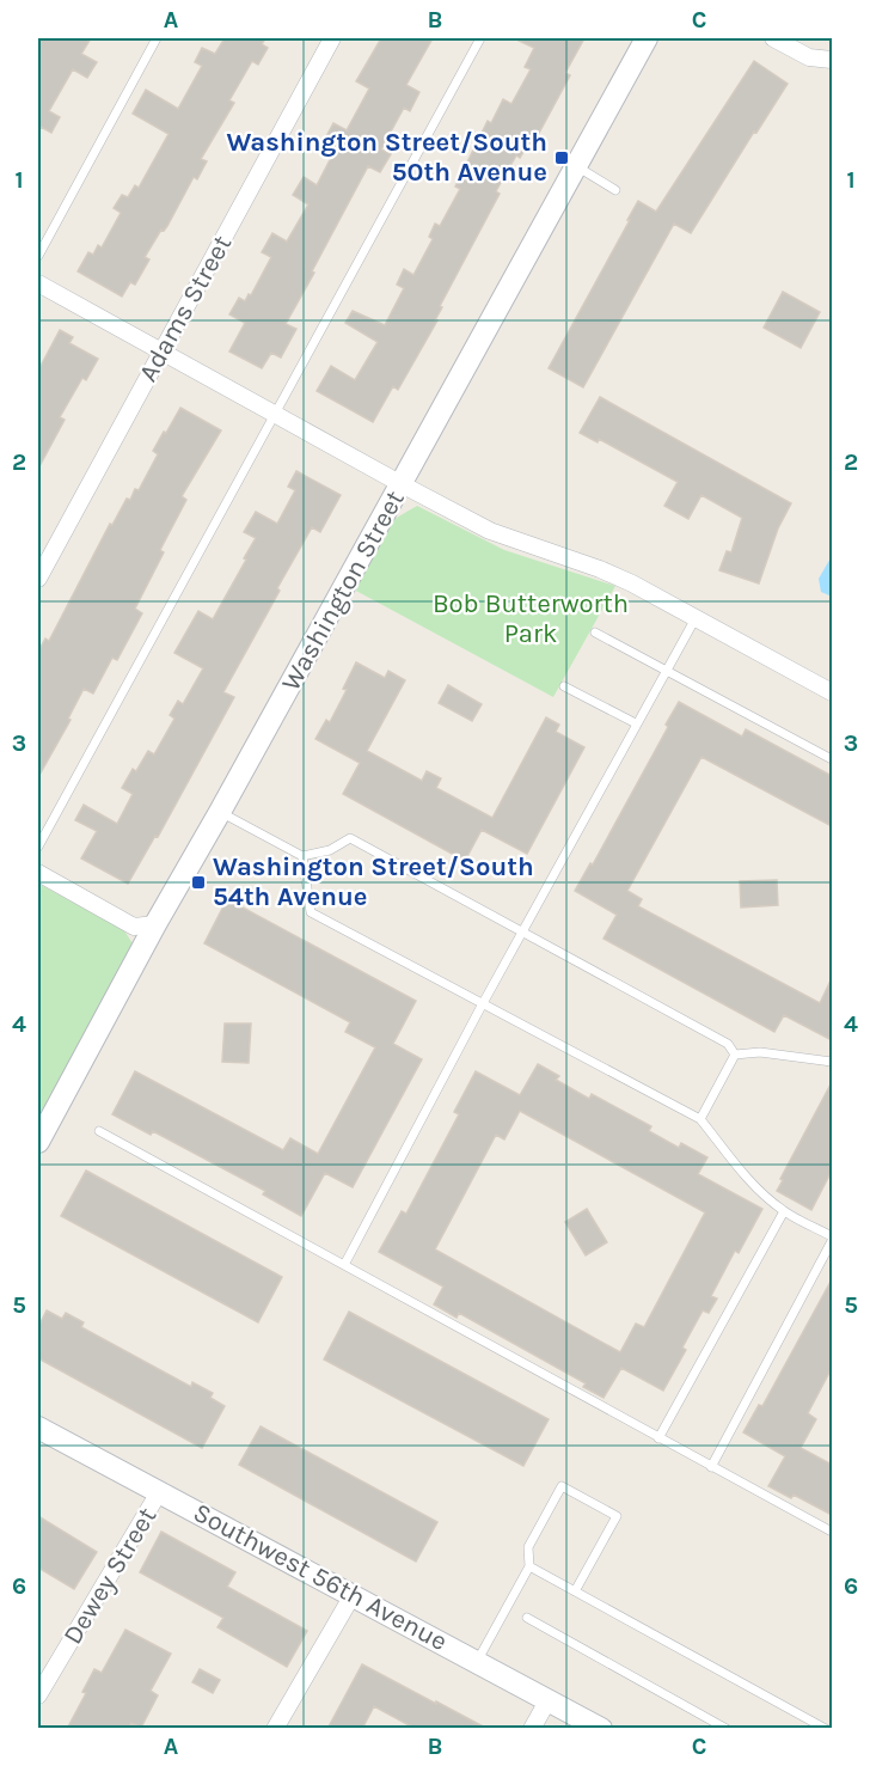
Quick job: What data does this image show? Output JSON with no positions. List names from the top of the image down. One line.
{"streets":{"street":["Adams Street","Washington Street","Dewey Street","Southwest 56th Avenue"]},"crossings":[["Dewey Street","Southwest 56th Avenue"]],"parks":["Bob Butterworth Park"],"places":{"transit":["Washington Street/South 50th Avenue","Washington Street/South 54th Avenue"]},"grid":{"columns":["A","B","C"],"rows":["1","2","3","4","5","6"]}}
